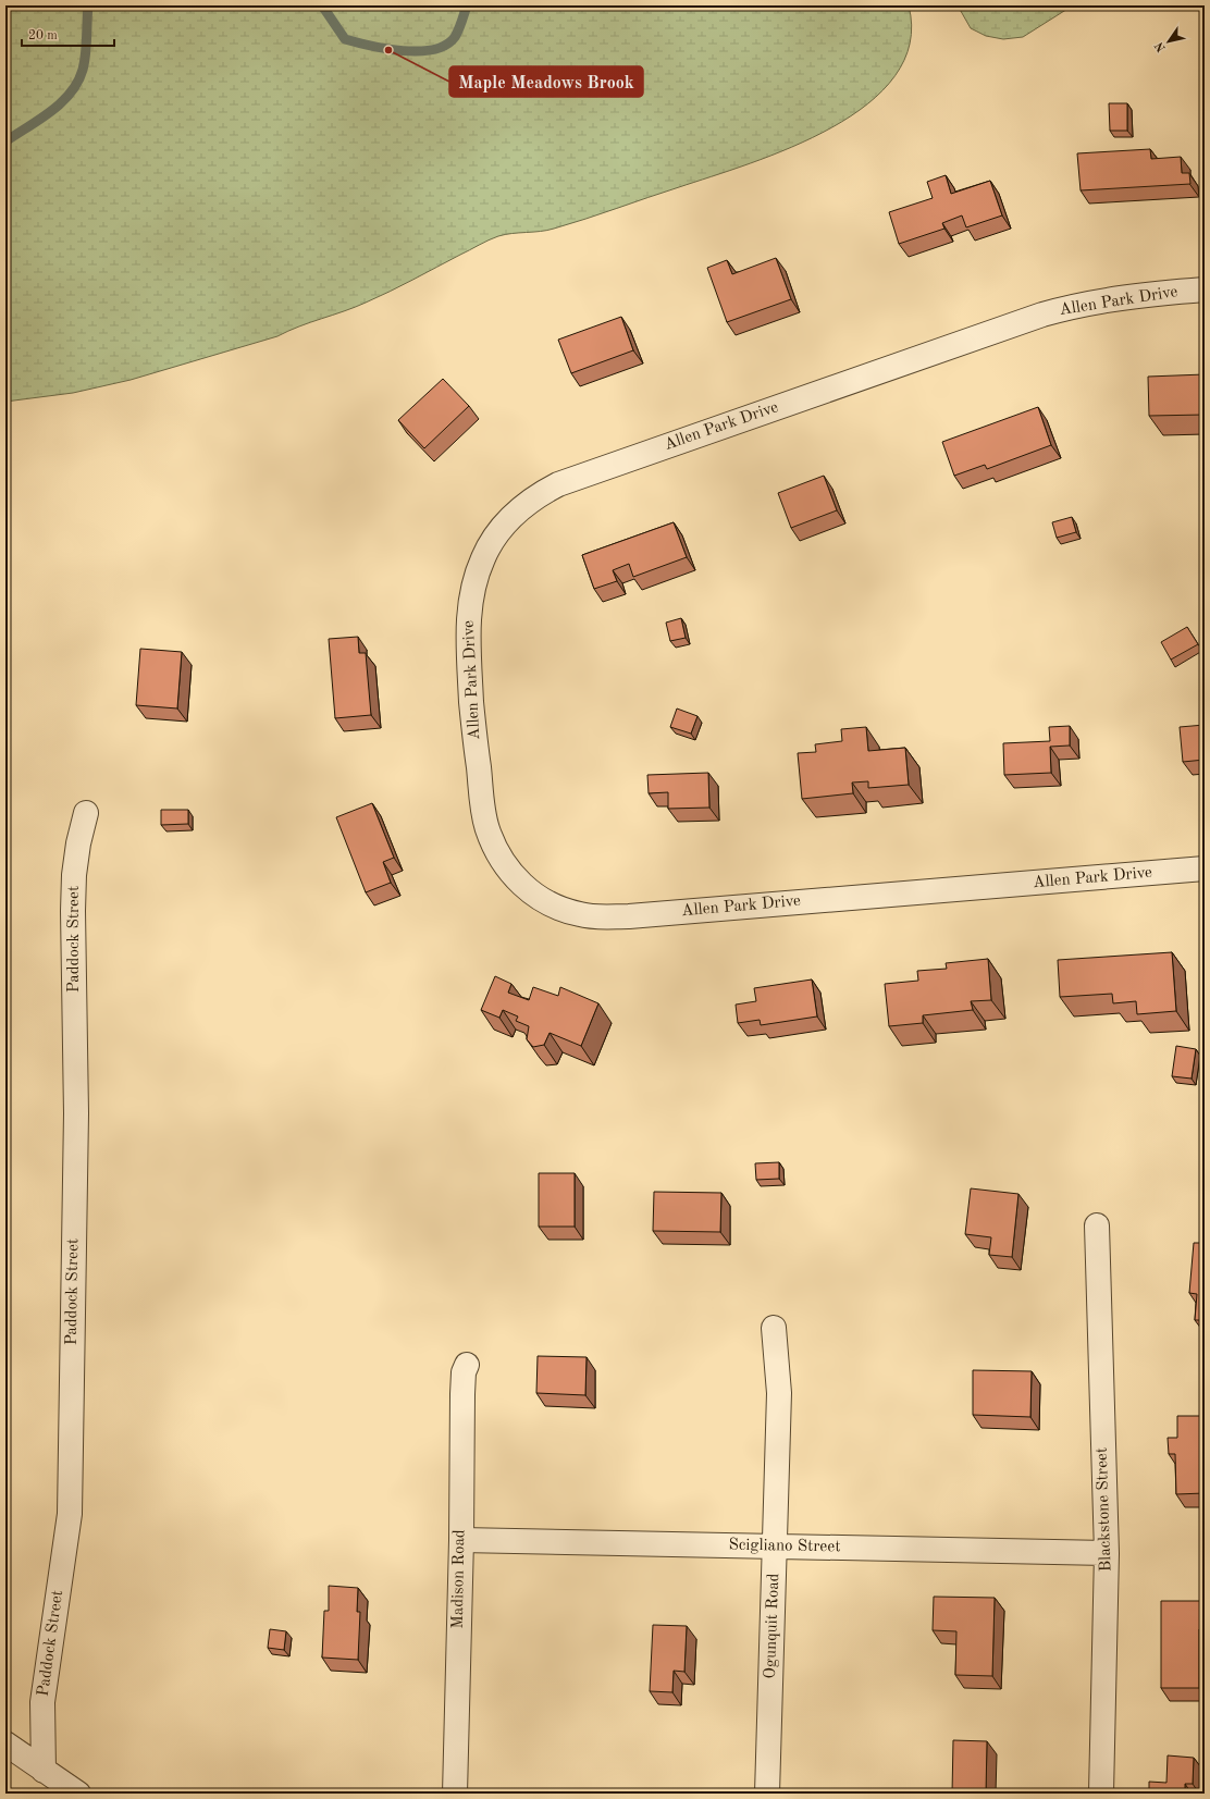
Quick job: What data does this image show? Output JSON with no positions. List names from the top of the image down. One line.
{"streets":{"street":["Allen Park Drive","Paddock Street","Blackstone Street","Scigliano Street","Madison Road","Ogunquit Road"]},"crossings":[["Blackstone Street","Scigliano Street"],["Scigliano Street","Madison Road"],["Scigliano Street","Ogunquit Road"]],"places":["Maple Meadows Brook"],"scale_bar":"20 m","north":"bottom left"}
